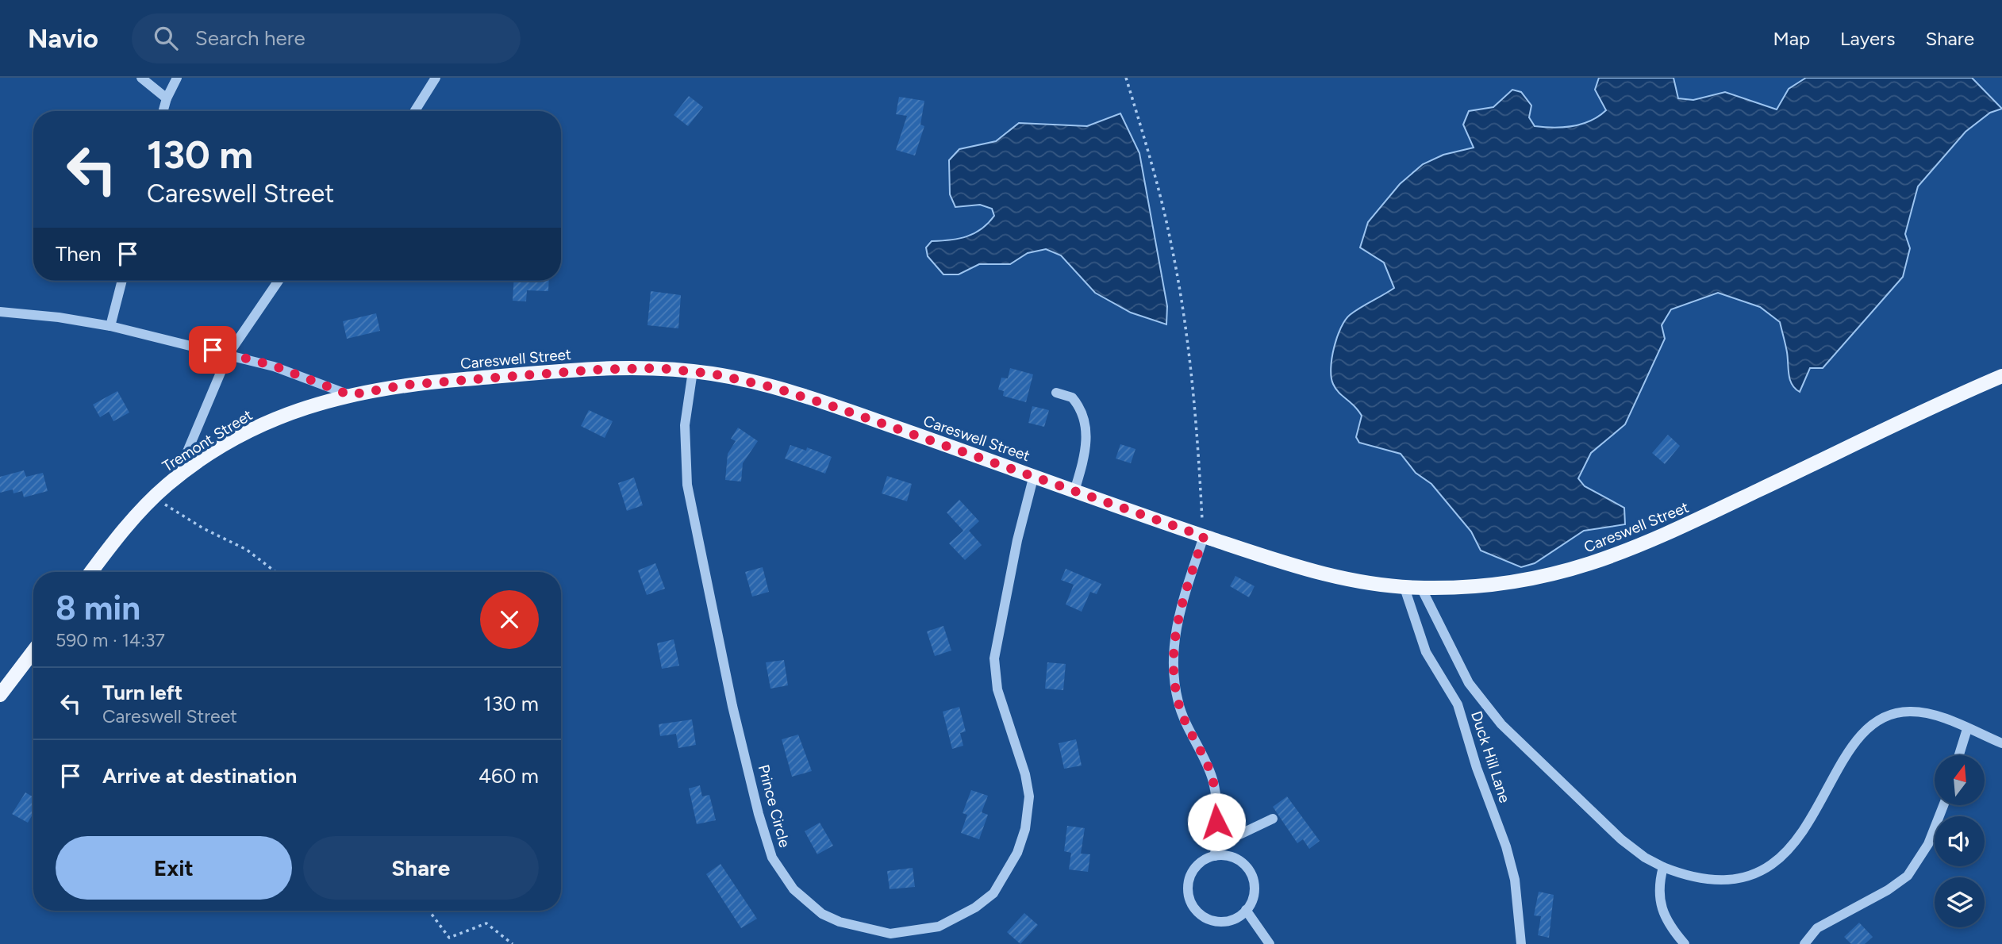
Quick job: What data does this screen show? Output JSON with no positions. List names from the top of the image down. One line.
{"streets":{"main road":["Careswell Street","Tremont Street"],"street":["Duck Hill Lane","Prince Circle"]},"crossings":[["Careswell Street","Tremont Street"],["Careswell Street","Duck Hill Lane"],["Careswell Street","Prince Circle"]],"north":"top","page":{"header":"Navio","search":"Search here","nav":["Map","Layers","Share"],"turn":["130 m","Careswell Street"],"then":"Then","heading":["8 min","590 m · 14:37"],"list":[{"name":"Turn left","note":"Careswell Street","value":"130 m"},{"name":"Arrive at destination","value":"460 m"}],"buttons":["Exit","Share"]}}
